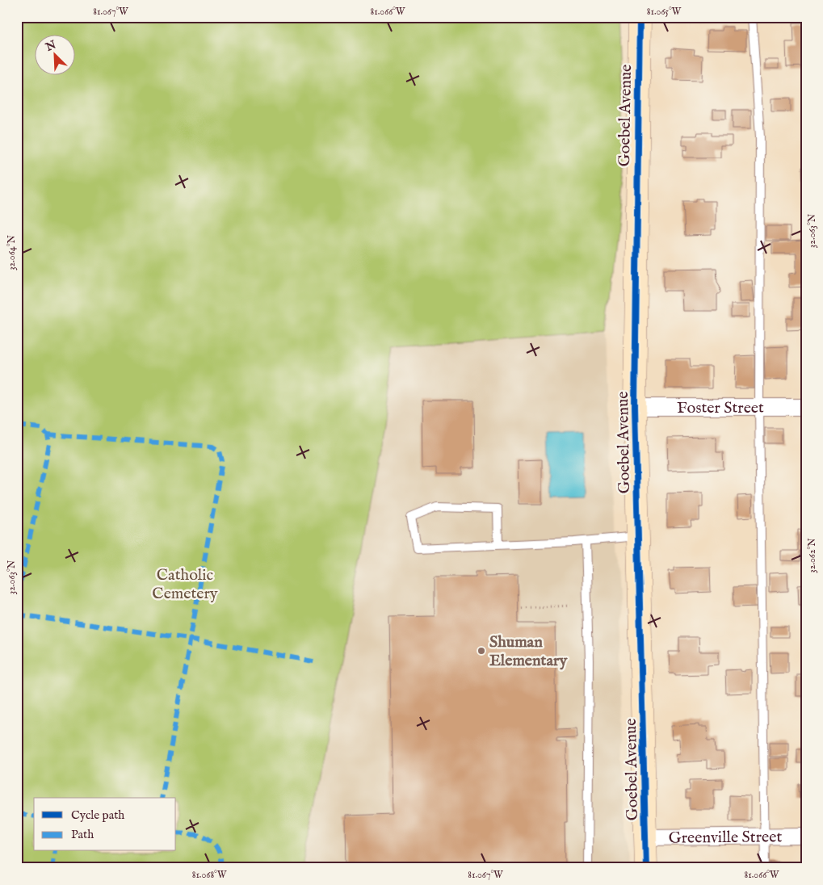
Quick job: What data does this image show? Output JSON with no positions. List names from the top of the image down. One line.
{"streets":{"street":["Goebel Avenue","Foster Street","Greenville Street"]},"crossings":[["Goebel Avenue","Foster Street"],["Goebel Avenue","Greenville Street"]],"parks":["Catholic Cemetery"],"places":["Shuman Elementary"],"legend":["Cycle path","Path"],"north":"top left","coordinates":["81.067°W","81.066°W","81.065°W","32.063°N","32.064°N","32.062°N","81.068°W"]}
